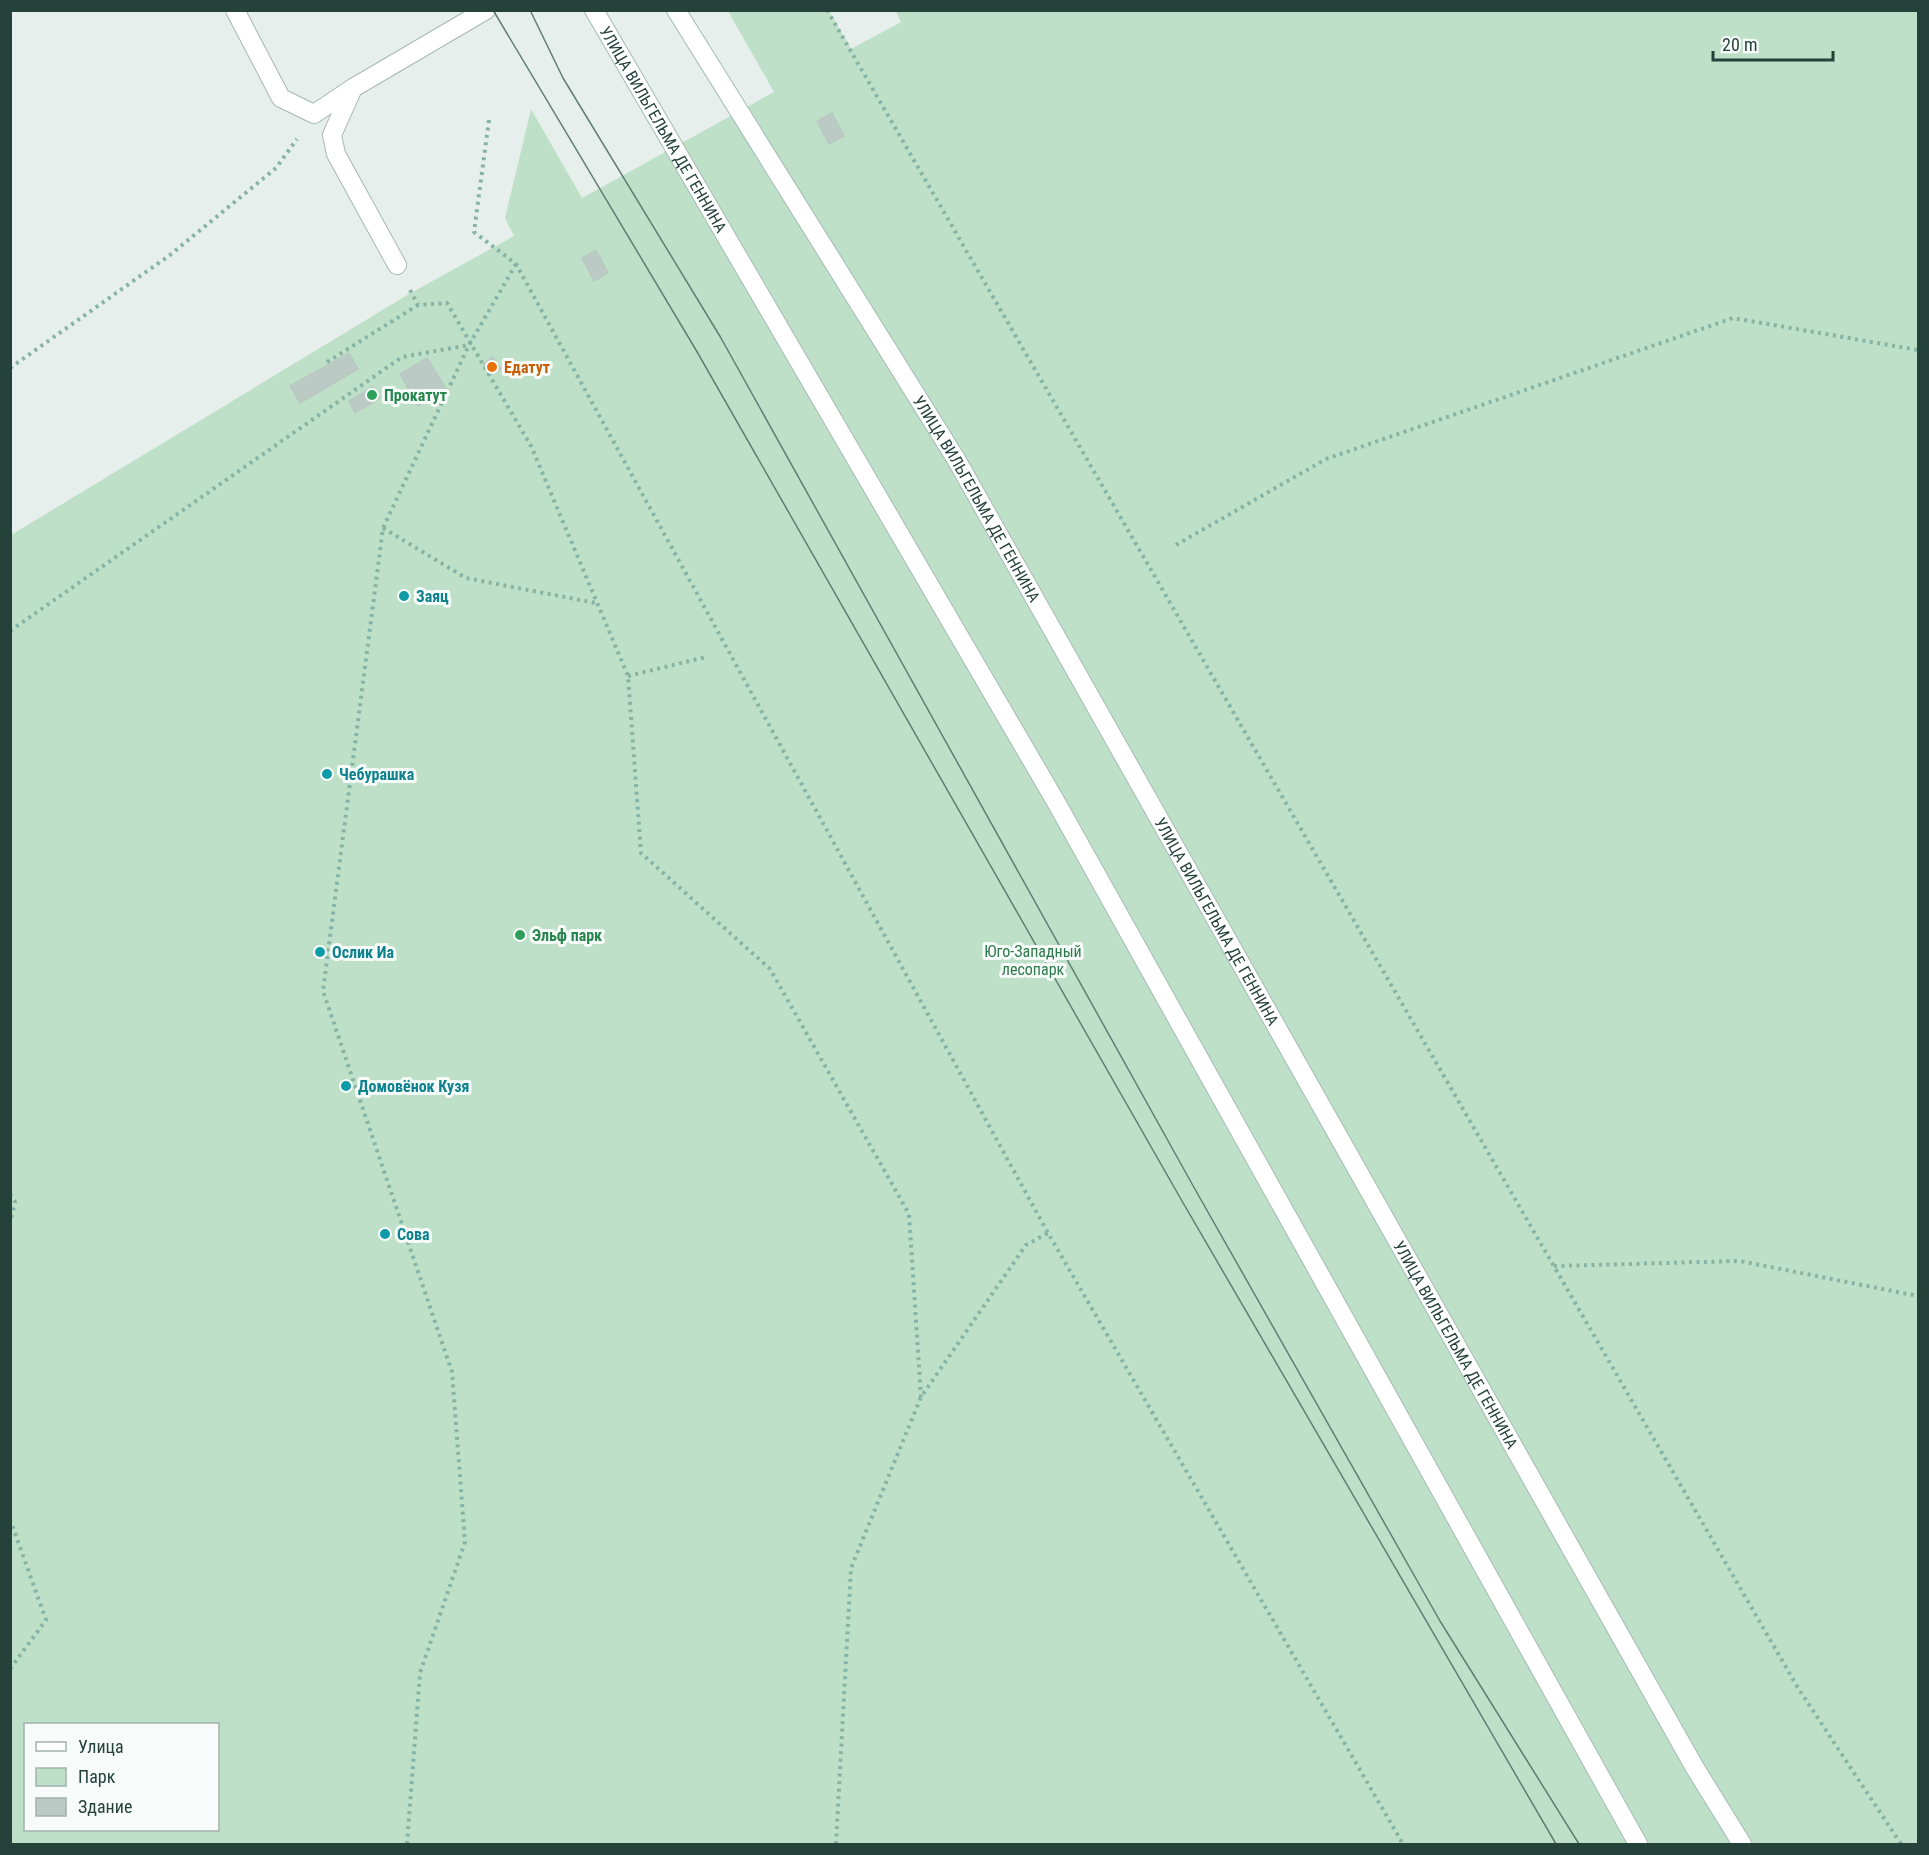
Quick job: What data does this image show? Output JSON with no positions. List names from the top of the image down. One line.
{"streets":{"main road":["УЛИЦА ВИЛЬГЕЛЬМА ДЕ ГЕННИНА"]},"parks":["Юго-Западный лесопарк"],"places":["Едатут","Прокатут","Заяц","Чебурашка","Эльф парк","Ослик Иа","Домовёнок Кузя","Сова"],"legend":["Улица","Парк","Здание"],"scale_bar":"20 m"}
